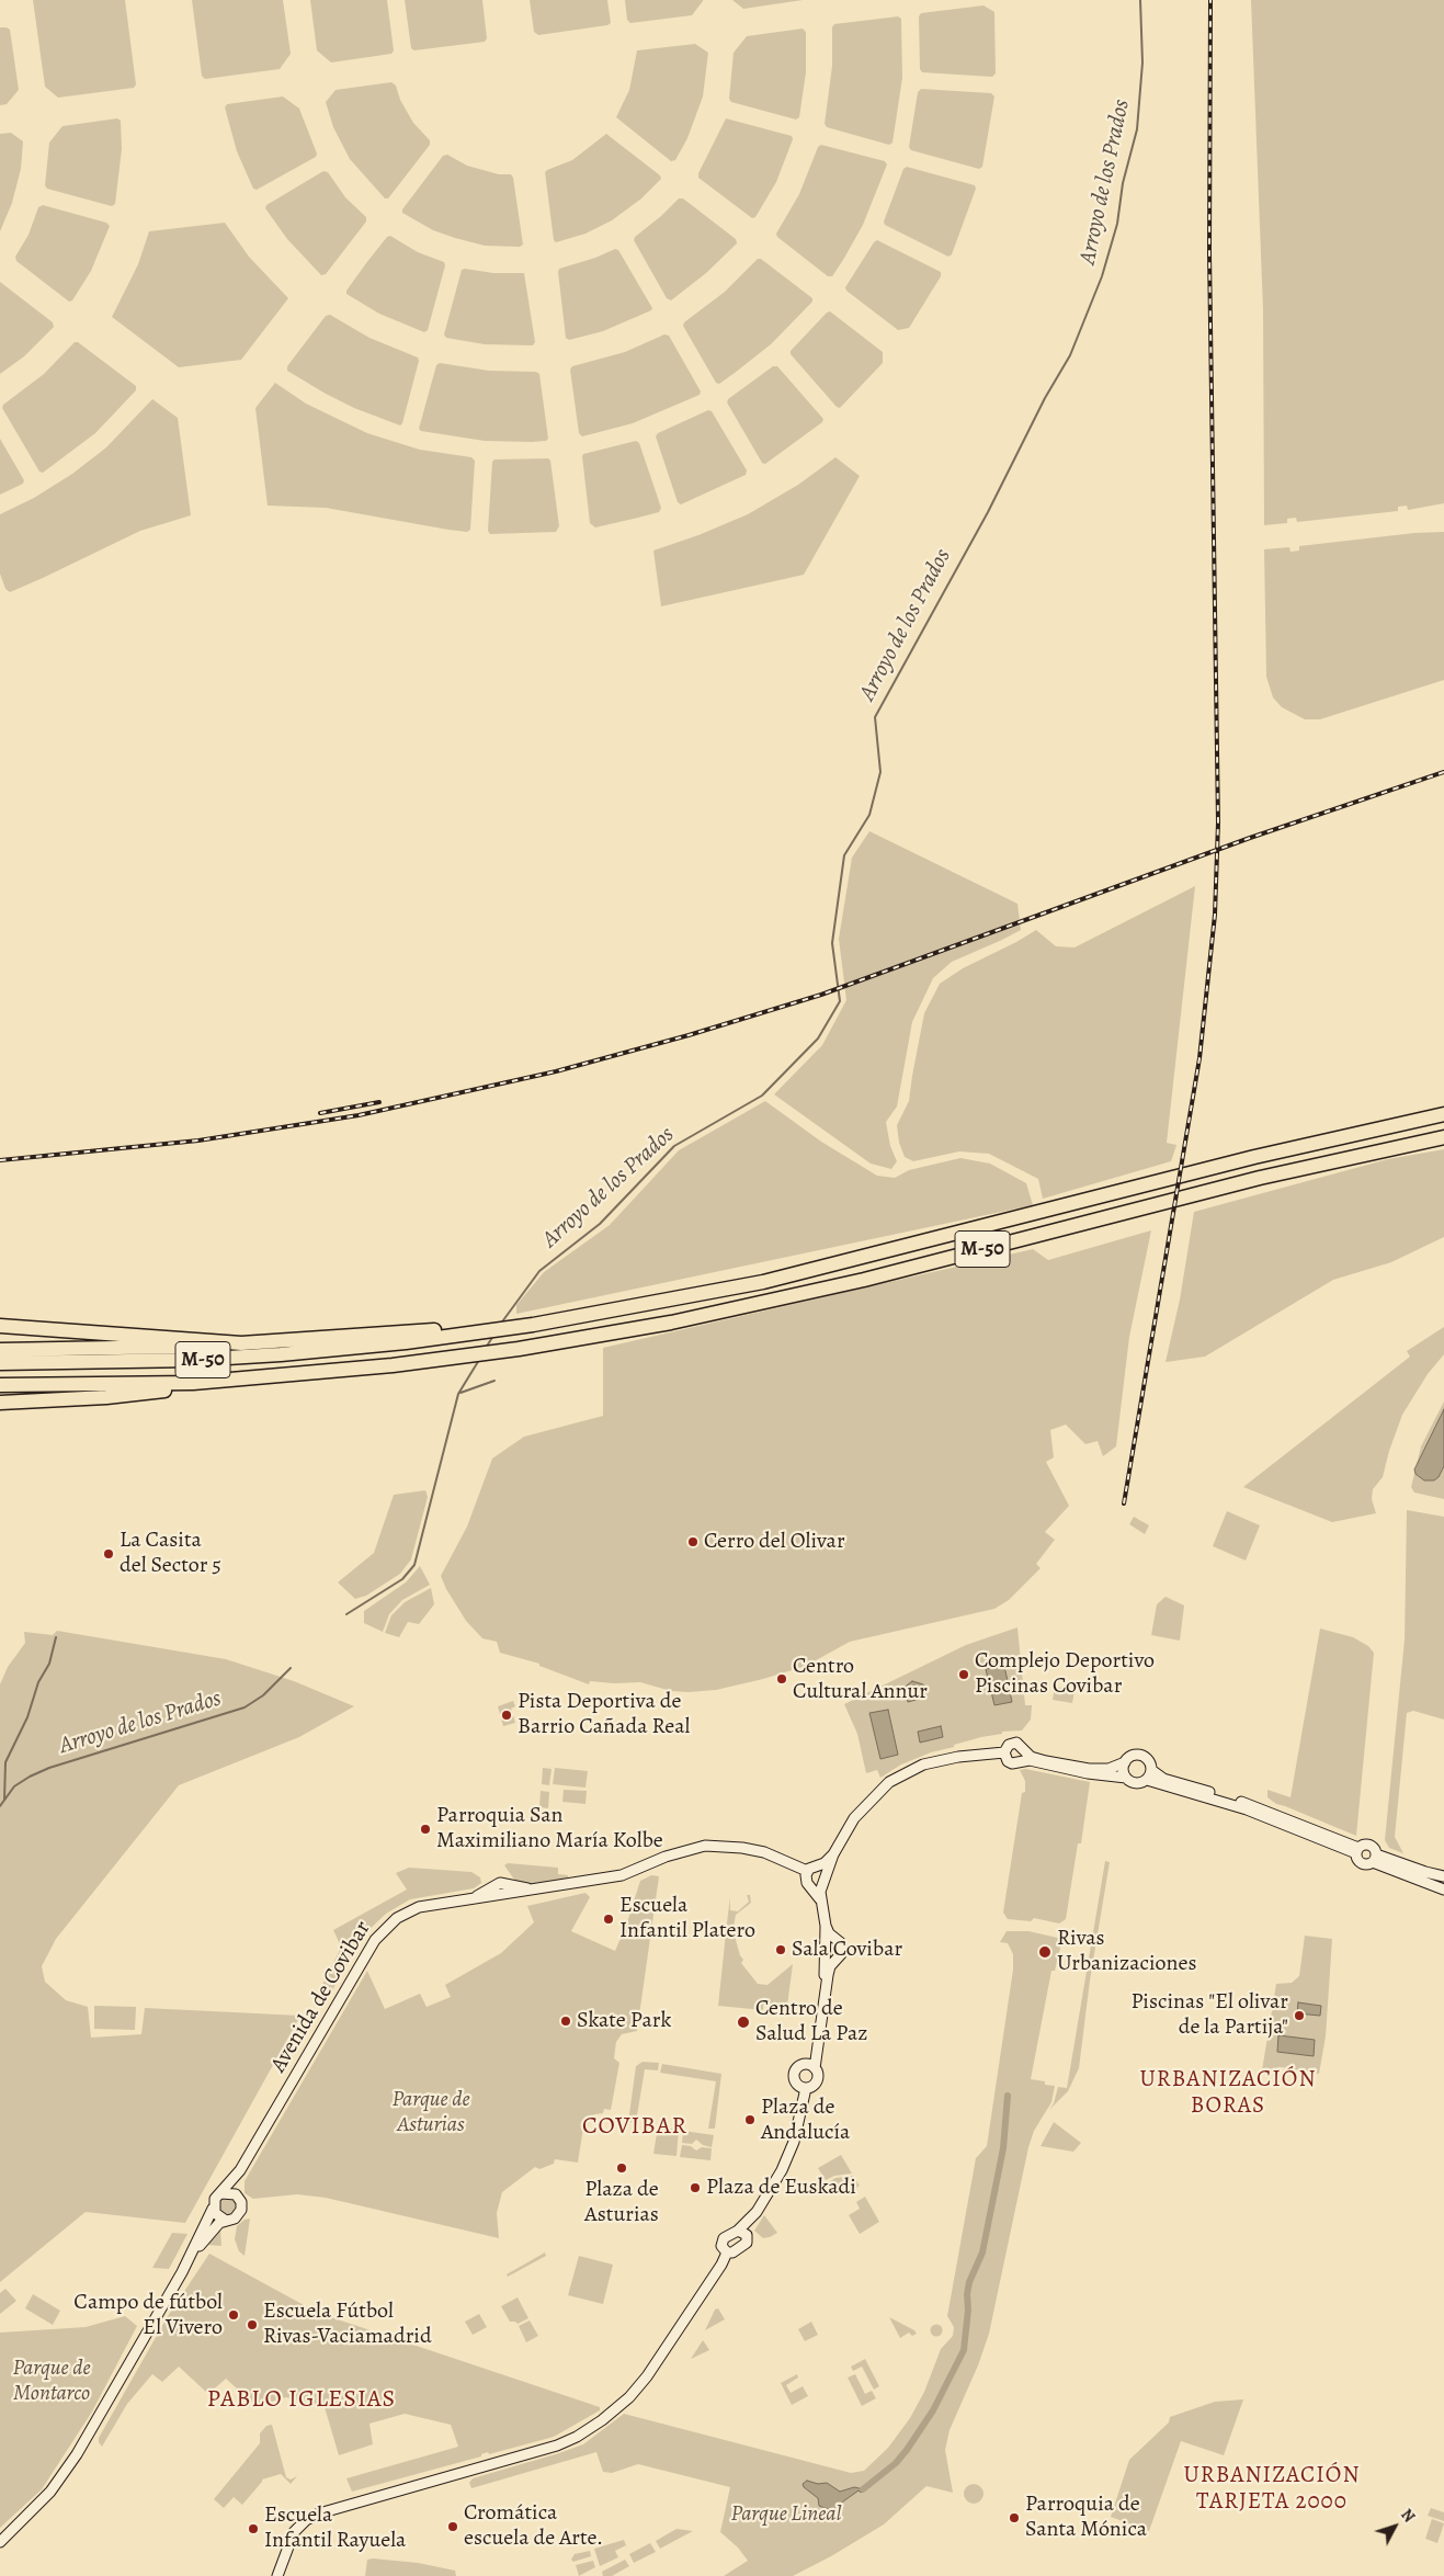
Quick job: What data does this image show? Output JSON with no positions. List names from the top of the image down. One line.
{"streets":{"highway":["M-50"],"street":["Avenida de Covibar"]},"districts":["URBANIZACIÓN BORAS","COVIBAR","PABLO IGLESIAS","URBANIZACIÓN TARJETA 2000"],"water":["Arroyo de los Prados"],"parks":["Parque de Asturias","Parque de Montarco","Parque Lineal"],"places":["Cerro del Olivar","La Casita del Sector 5","Complejo Deportivo Piscinas Covibar","Centro Cultural Annur","Pista Deportiva de Barrio Cañada Real","Parroquia San Maximiliano María Kolbe","Escuela Infantil Platero","Sala Covibar","Rivas Urbanizaciones","Piscinas \"El olivar de la Partija\"","Skate Park","Centro de Salud La Paz","Plaza de Andalucía","Plaza de Asturias","Plaza de Euskadi","Campo de fútbol El Vivero","Escuela Fútbol Rivas-Vaciamadrid","Parroquia de Santa Mónica","Cromática escuela de Arte.","Escuela Infantil Rayuela"],"north":"top right"}
